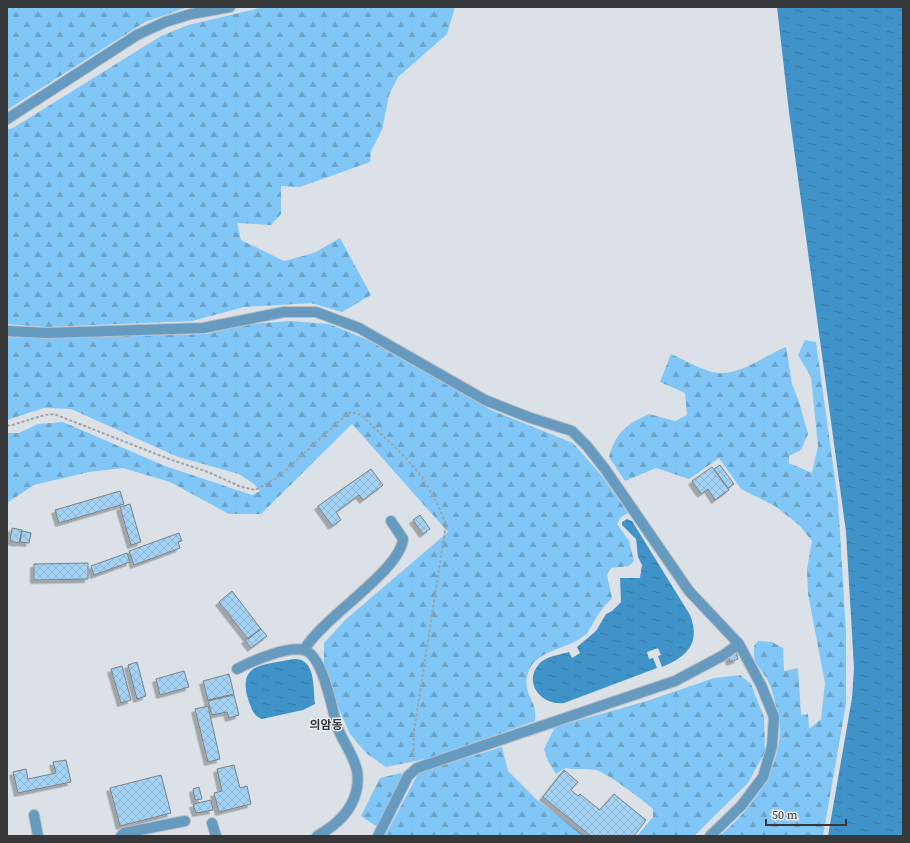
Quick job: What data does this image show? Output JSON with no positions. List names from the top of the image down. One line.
{"districts":["의암동"],"scale_bar":"50 m"}
